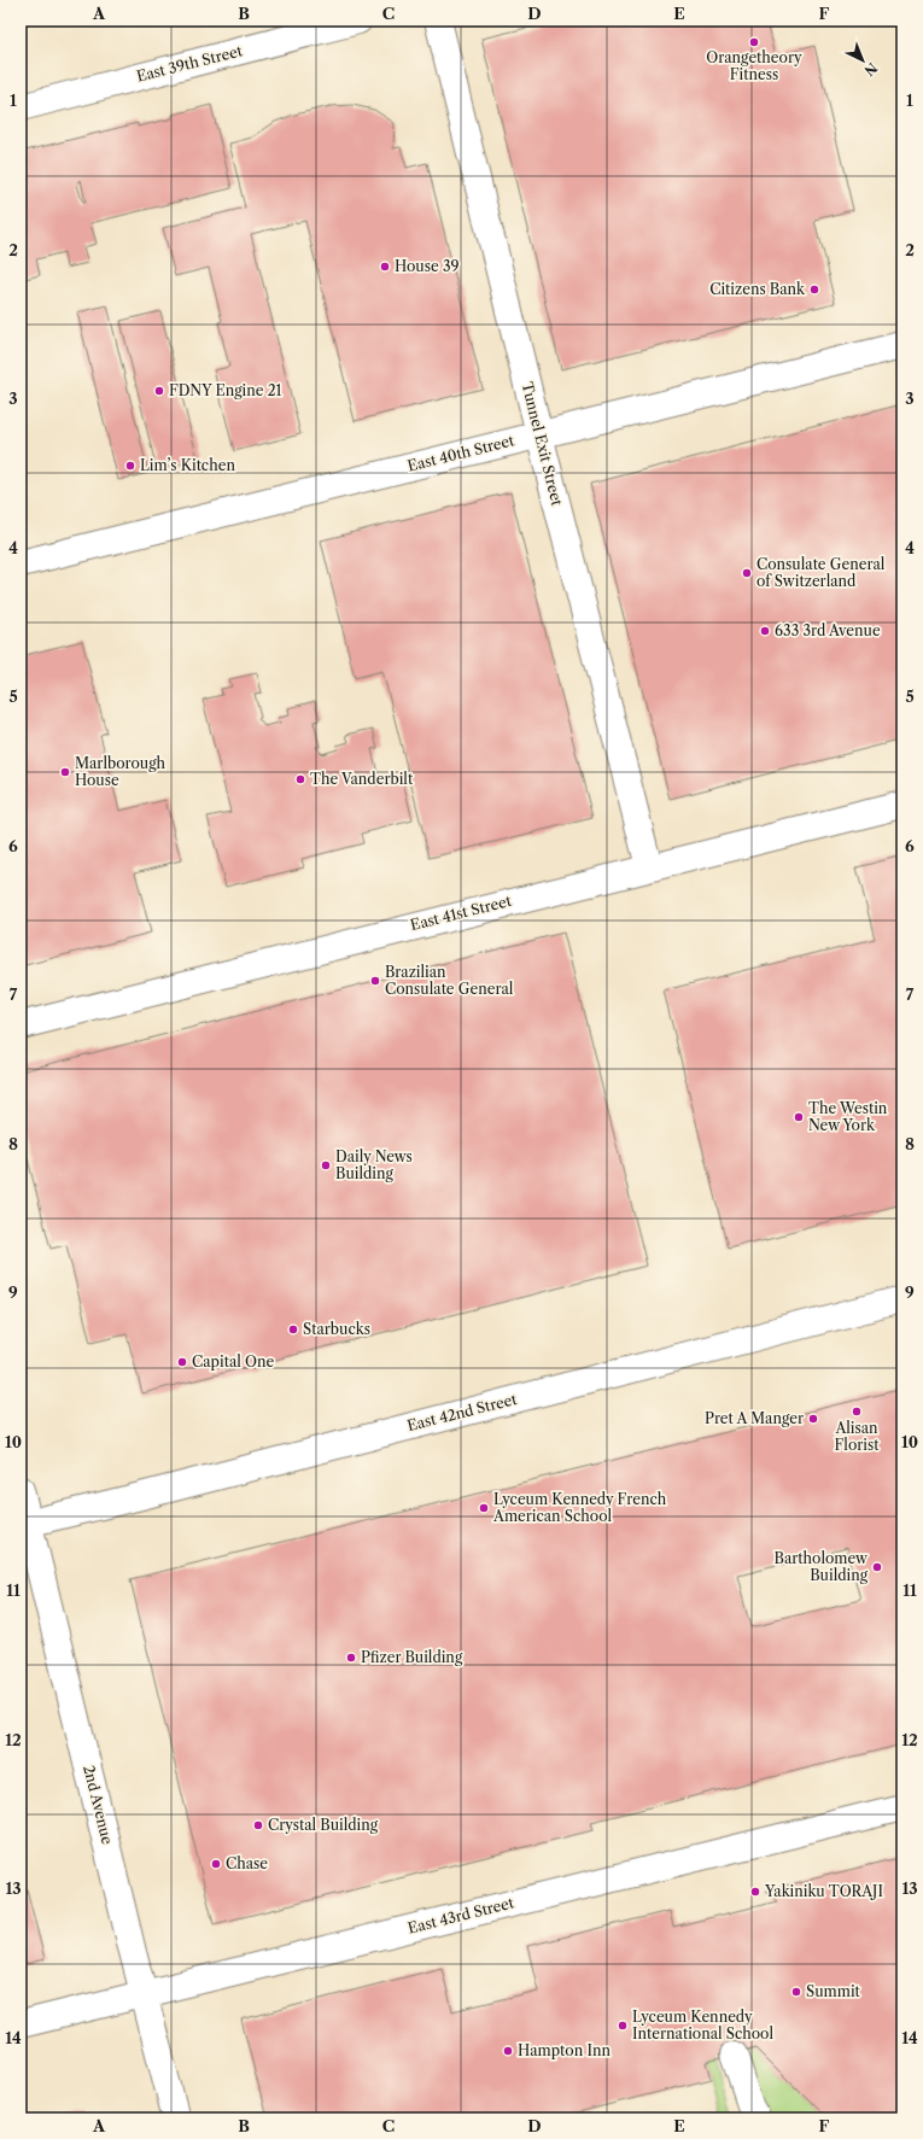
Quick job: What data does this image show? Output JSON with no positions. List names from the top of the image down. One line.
{"streets":{"street":["East 39th Street","Tunnel Exit Street","East 40th Street","East 41st Street","East 42nd Street","2nd Avenue","East 43rd Street"]},"crossings":[["Tunnel Exit Street","East 40th Street"],["Tunnel Exit Street","East 41st Street"],["East 42nd Street","2nd Avenue"],["2nd Avenue","East 43rd Street"]],"places":["Orangetheory Fitness","House 39","Citizens Bank","FDNY Engine 21","Lim’s Kitchen","Consulate General of Switzerland","633 3rd Avenue","Marlborough House","The Vanderbilt","Brazilian Consulate General","The Westin New York","Daily News Building","Starbucks","Capital One","Alisan Florist","Pret A Manger","Lyceum Kennedy French American School","Bartholomew Building","Pfizer Building","Crystal Building","Chase","Yakiniku TORAJI","Summit","Lyceum Kennedy International School","Hampton Inn"],"north":"bottom right","grid":{"columns":["A","B","C","D","E","F"],"rows":["1","2","3","4","5","6","7","8","9","10","11","12","13","14"]}}
